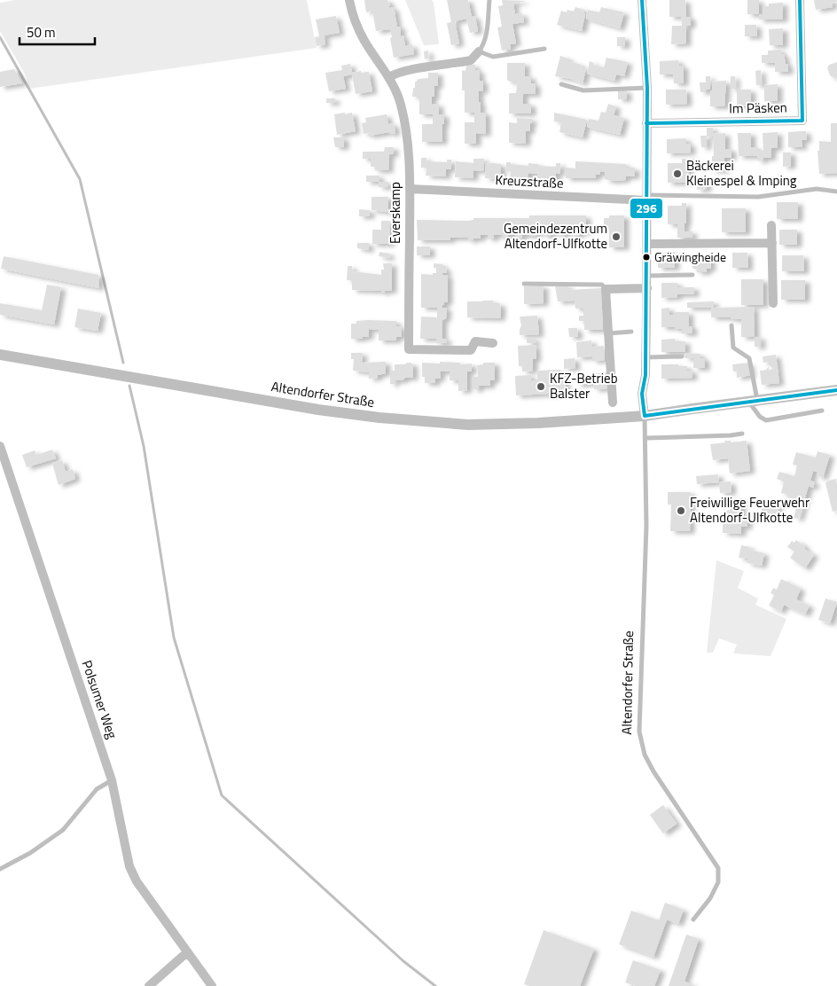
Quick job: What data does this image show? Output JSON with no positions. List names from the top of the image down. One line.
{"streets":{"street":["Im Päsken","Kreuzstraße","Everskamp","Altendorfer Straße","Polsumer Weg"]},"crossings":[["Kreuzstraße","Everskamp"]],"places":["Bäckerei Kleinespel & Imping","Gemeindezentrum Altendorf-Ulfkotte","Gräwingheide","KFZ-Betrieb Balster","Freiwillige Feuerwehr Altendorf-Ulfkotte"],"lines":["transit line 296"],"scale_bar":"50 m"}
